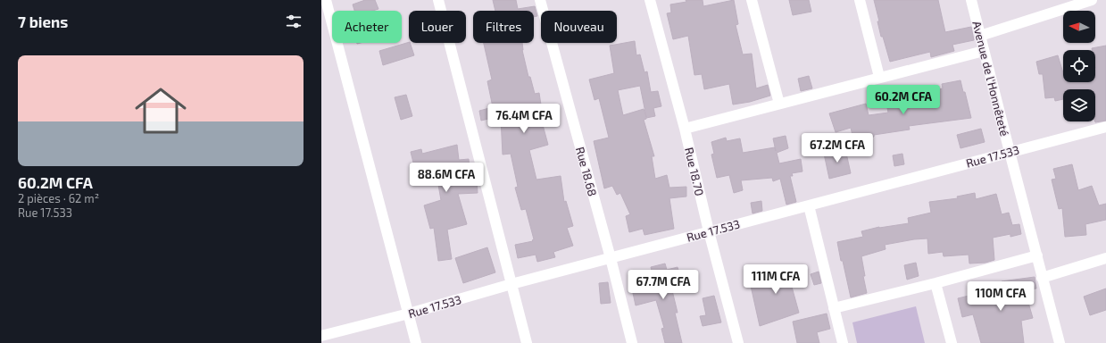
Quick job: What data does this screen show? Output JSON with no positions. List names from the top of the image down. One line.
{"streets":{"street":["Avenue de l'Honnêteté","Rue 17.533","Rue 18.68","Rue 18.70"]},"crossings":[["Avenue de l'Honnêteté","Rue 17.533"],["Rue 17.533","Rue 18.68"],["Rue 17.533","Rue 18.70"]],"north":"left","page":{"heading":"7 biens","chip":["Acheter","Louer","Filtres","Nouveau"],"list":[{"name":"60.2M CFA","note":"2 pièces · 62 m² · Rue 17.533"}],"price":["60.2M CFA","76.4M CFA","67.2M CFA","88.6M CFA","111M CFA","67.7M CFA","110M CFA"]}}
